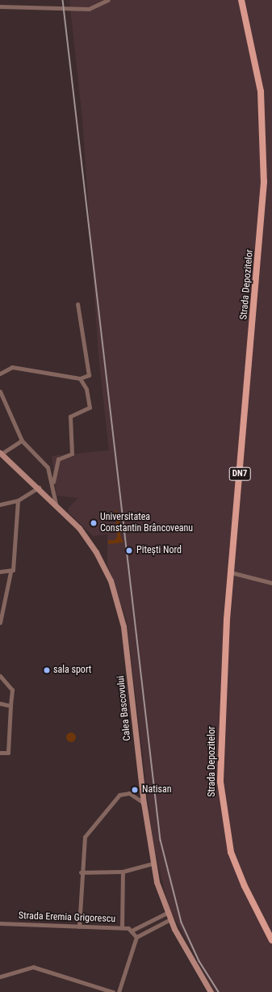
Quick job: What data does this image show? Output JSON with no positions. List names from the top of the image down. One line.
{"streets":{"main road":["Strada Depozitelor","DN7"],"street":["Calea Bascovului","Strada Eremia Grigorescu"]},"places":["Universitatea Constantin Brâncoveanu","Pitești Nord","sala sport","Natisan"]}
